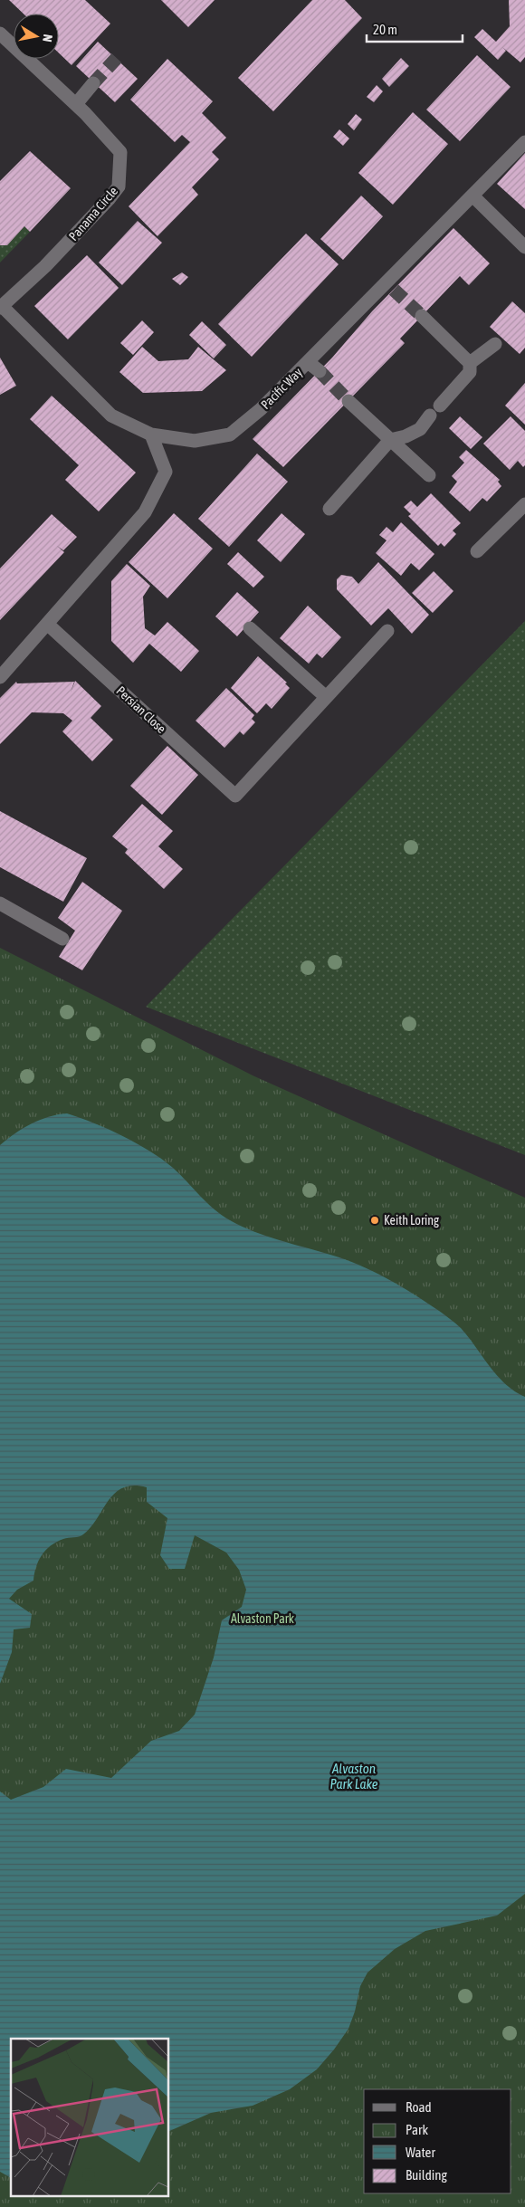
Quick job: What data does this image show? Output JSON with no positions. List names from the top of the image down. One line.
{"streets":{"street":["Panama Circle","Pacific Way","Persian Close"]},"crossings":[["Panama Circle","Pacific Way"]],"water":["Alvaston Park Lake"],"parks":["Alvaston Park"],"places":["Keith Loring"],"legend":["Road","Park","Water","Building"],"scale_bar":"20 m","north":"right"}
